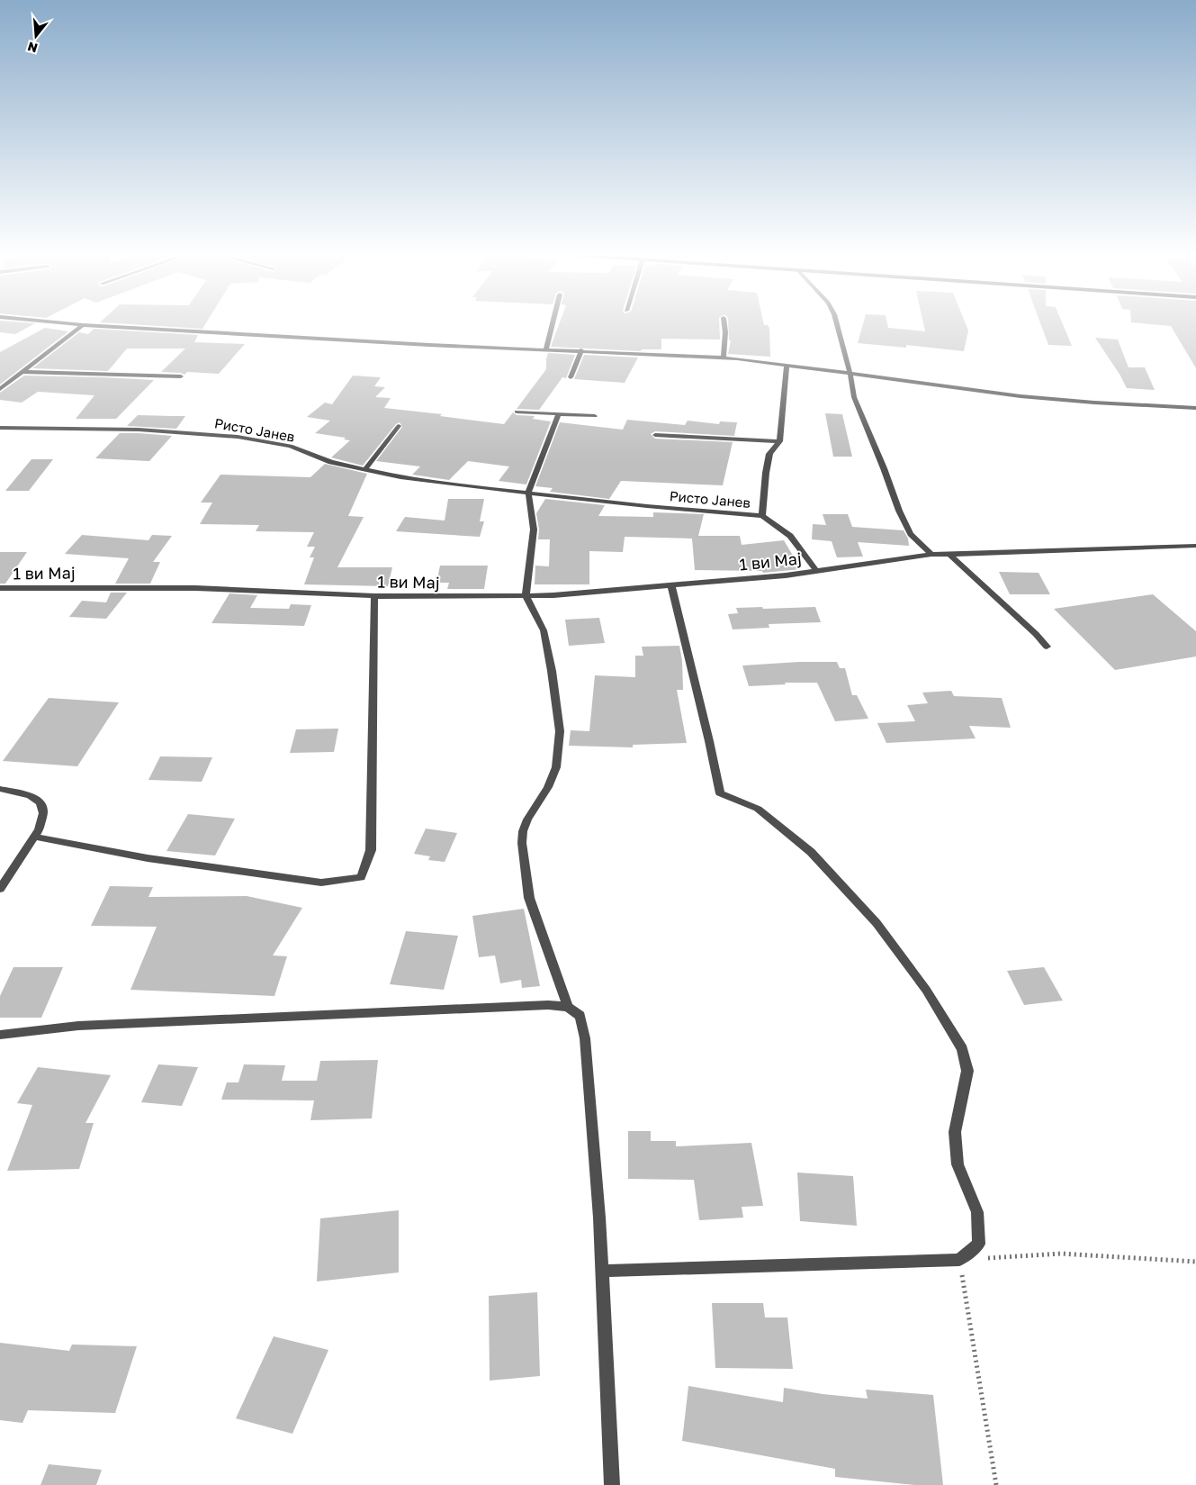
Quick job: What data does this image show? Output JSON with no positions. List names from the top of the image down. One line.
{"streets":{"street":["Ристо Јанев","1 ви Мај"]},"north":"bottom"}
